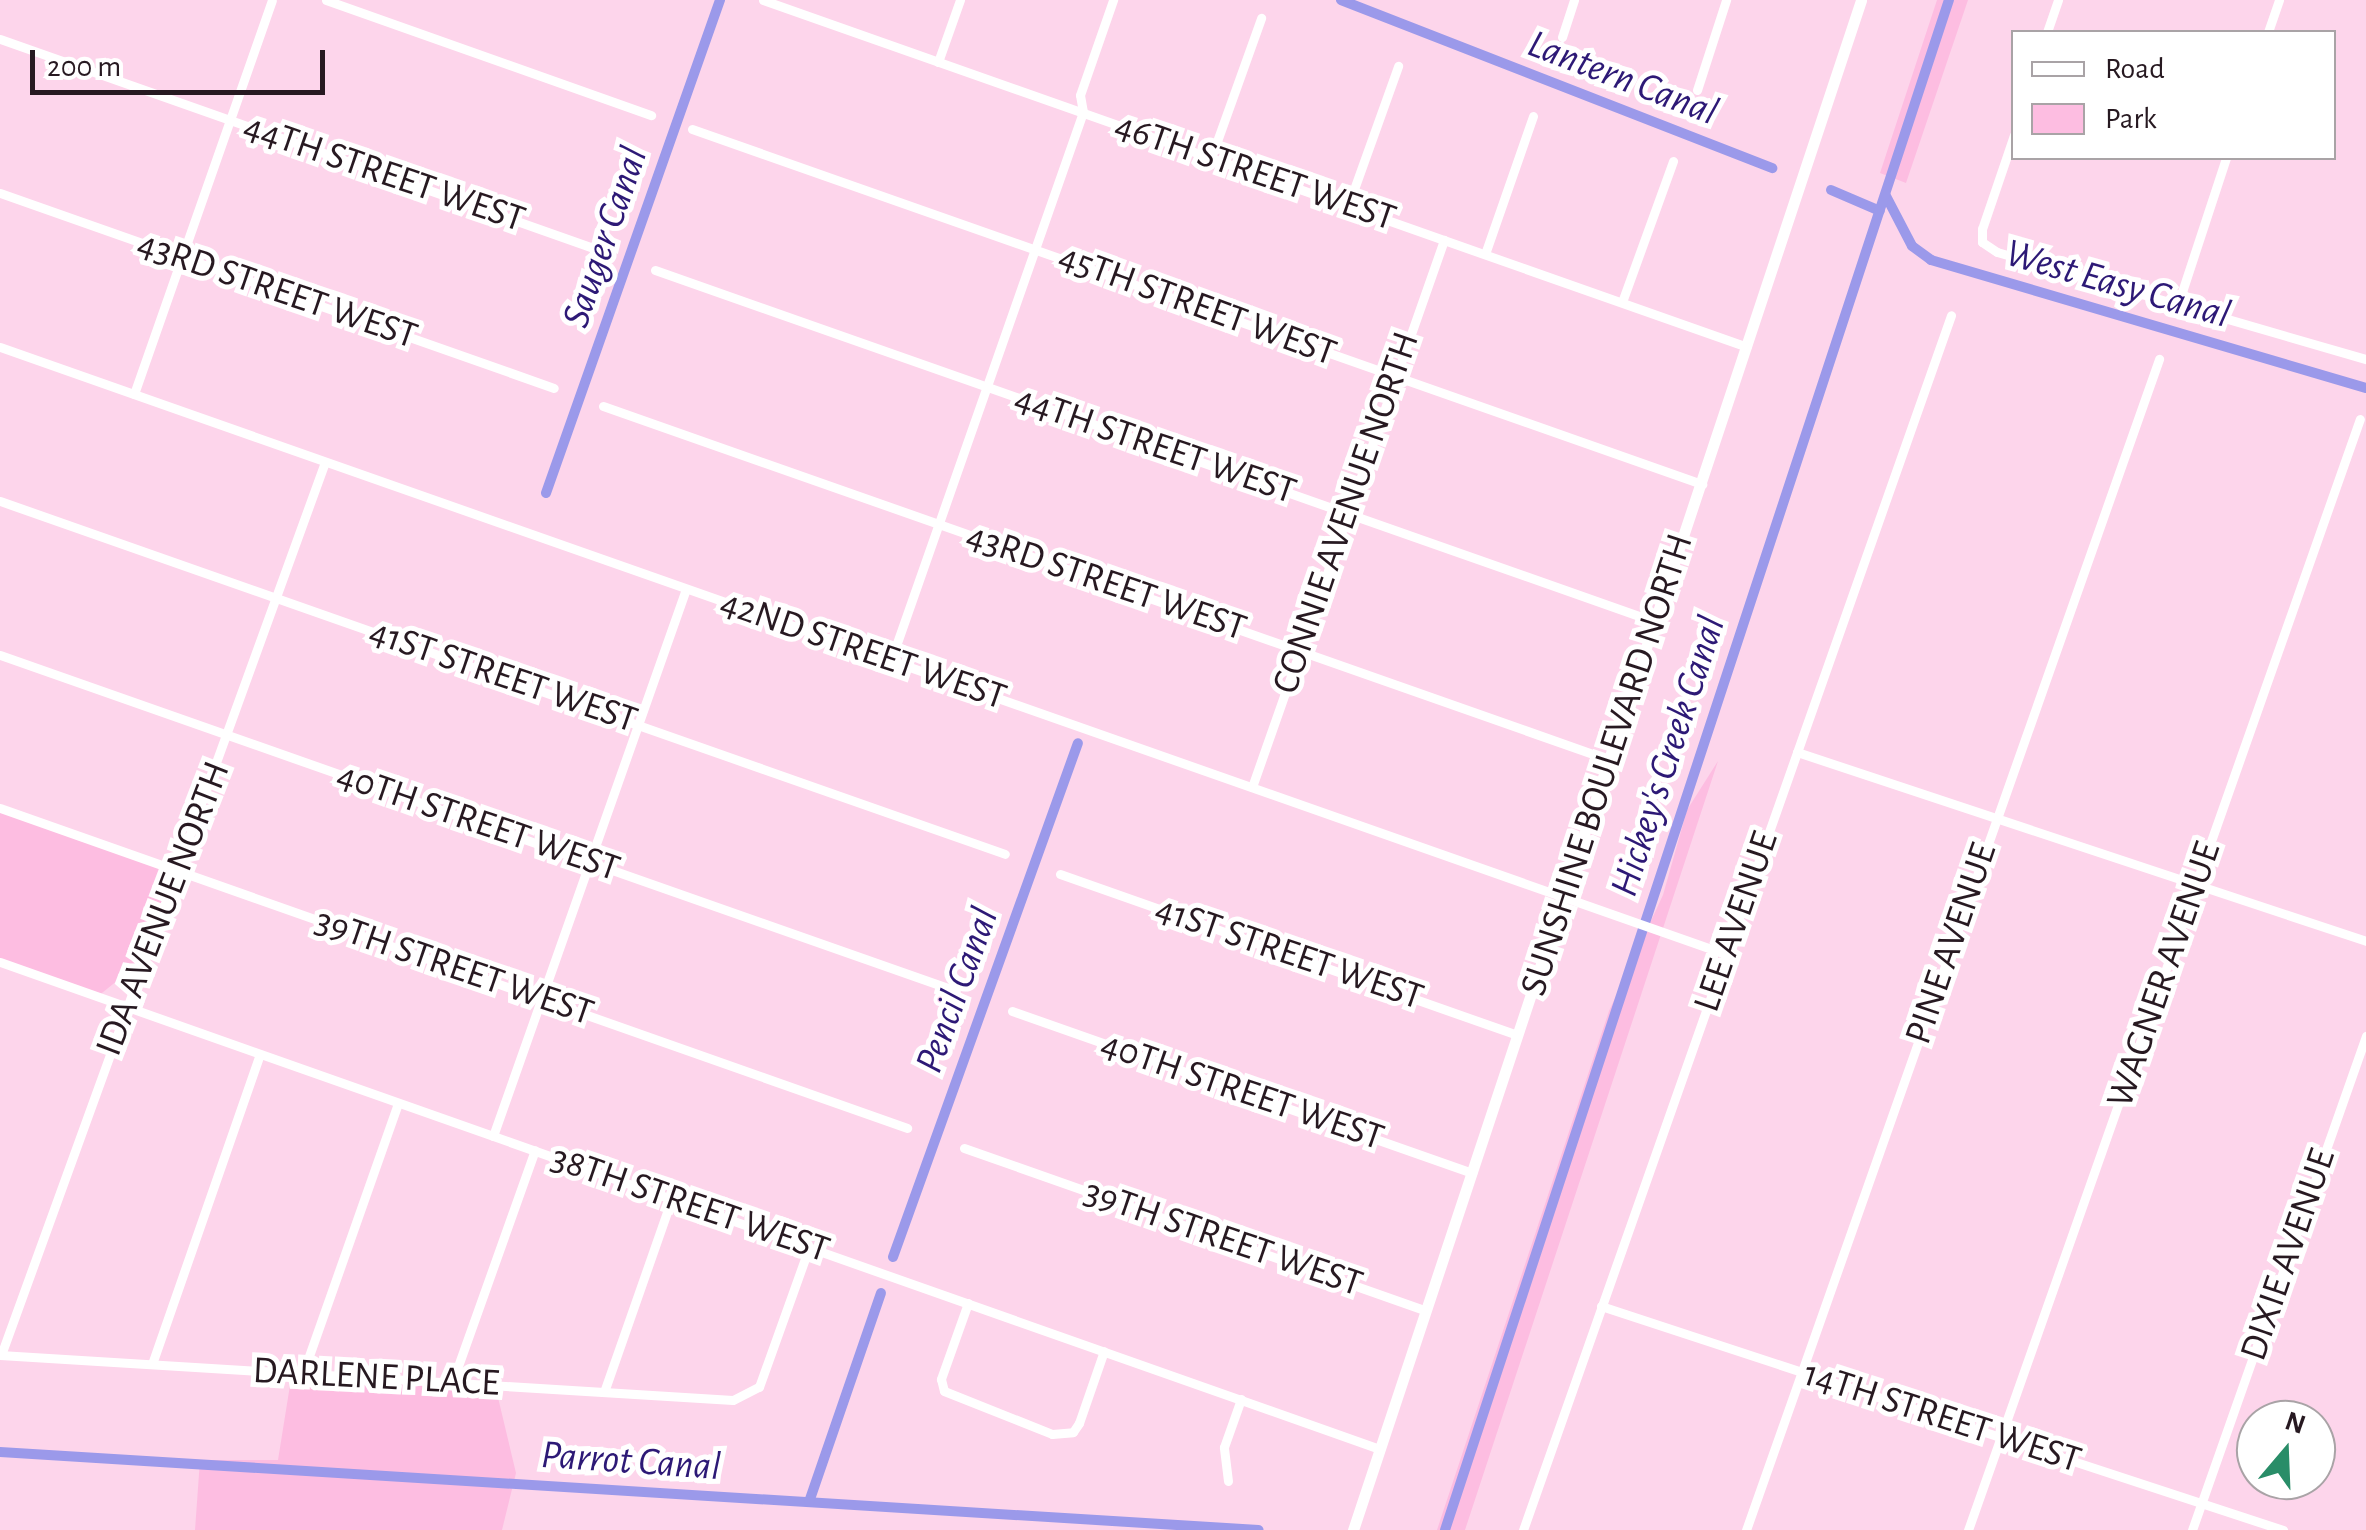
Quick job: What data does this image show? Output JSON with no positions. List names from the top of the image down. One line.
{"streets":{"street":["46TH STREET WEST","44TH STREET WEST","43RD STREET WEST","45TH STREET WEST","CONNIE AVENUE NORTH","42ND STREET WEST","41ST STREET WEST","SUNSHINE BOULEVARD NORTH","40TH STREET WEST","IDA AVENUE NORTH","LEE AVENUE","PINE AVENUE","39TH STREET WEST","WAGNER AVENUE","38TH STREET WEST","DIXIE AVENUE","DARLENE PLACE","14TH STREET WEST"]},"crossings":[["46TH STREET WEST","CONNIE AVENUE NORTH"],["46TH STREET WEST","SUNSHINE BOULEVARD NORTH"],["44TH STREET WEST","CONNIE AVENUE NORTH"],["44TH STREET WEST","SUNSHINE BOULEVARD NORTH"],["43RD STREET WEST","CONNIE AVENUE NORTH"],["43RD STREET WEST","SUNSHINE BOULEVARD NORTH"],["45TH STREET WEST","CONNIE AVENUE NORTH"],["45TH STREET WEST","SUNSHINE BOULEVARD NORTH"],["CONNIE AVENUE NORTH","42ND STREET WEST"],["42ND STREET WEST","SUNSHINE BOULEVARD NORTH"],["42ND STREET WEST","IDA AVENUE NORTH"],["42ND STREET WEST","LEE AVENUE"],["41ST STREET WEST","SUNSHINE BOULEVARD NORTH"],["41ST STREET WEST","IDA AVENUE NORTH"],["SUNSHINE BOULEVARD NORTH","40TH STREET WEST"],["SUNSHINE BOULEVARD NORTH","39TH STREET WEST"],["SUNSHINE BOULEVARD NORTH","38TH STREET WEST"],["40TH STREET WEST","IDA AVENUE NORTH"],["IDA AVENUE NORTH","39TH STREET WEST"],["IDA AVENUE NORTH","38TH STREET WEST"],["IDA AVENUE NORTH","DARLENE PLACE"],["LEE AVENUE","14TH STREET WEST"],["PINE AVENUE","14TH STREET WEST"],["WAGNER AVENUE","14TH STREET WEST"],["38TH STREET WEST","DARLENE PLACE"],["DIXIE AVENUE","14TH STREET WEST"]],"water":["Lantern Canal","Sauger Canal","West Easy Canal","Hickey's Creek Canal","Pencil Canal","Parrot Canal"],"legend":["Road","Park"],"scale_bar":"200 m","north":"top"}
